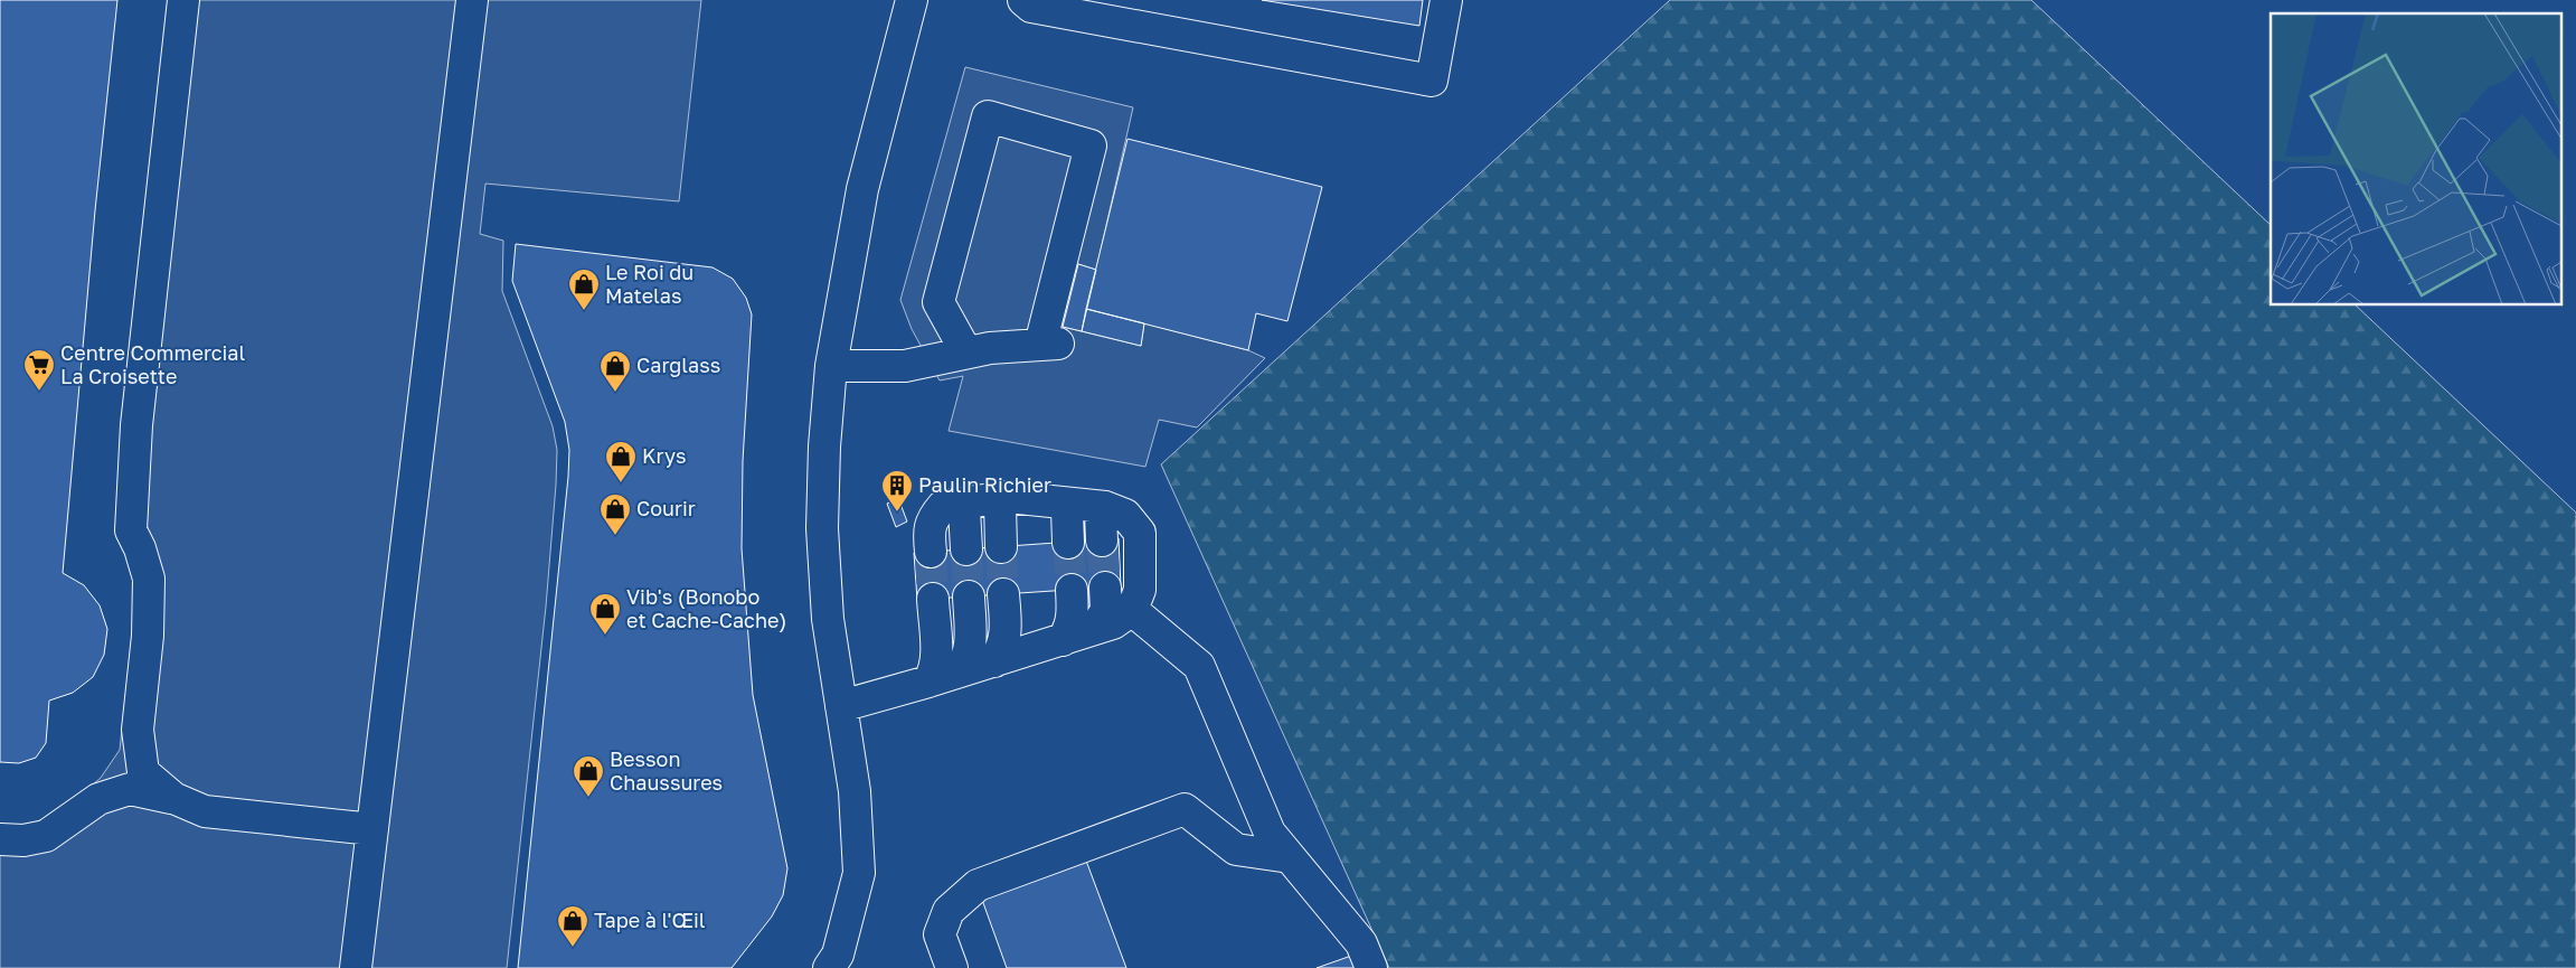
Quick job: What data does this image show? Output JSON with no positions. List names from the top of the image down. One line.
{"places":{"shop":["Le Roi du Matelas","Carglass","Krys","Courir","Vib's (Bonobo et Cache-Cache)","Besson Chaussures","Tape à l'Œil"],"supermarket":["Centre Commercial La Croisette"],"building":["Paulin Richier"]}}
